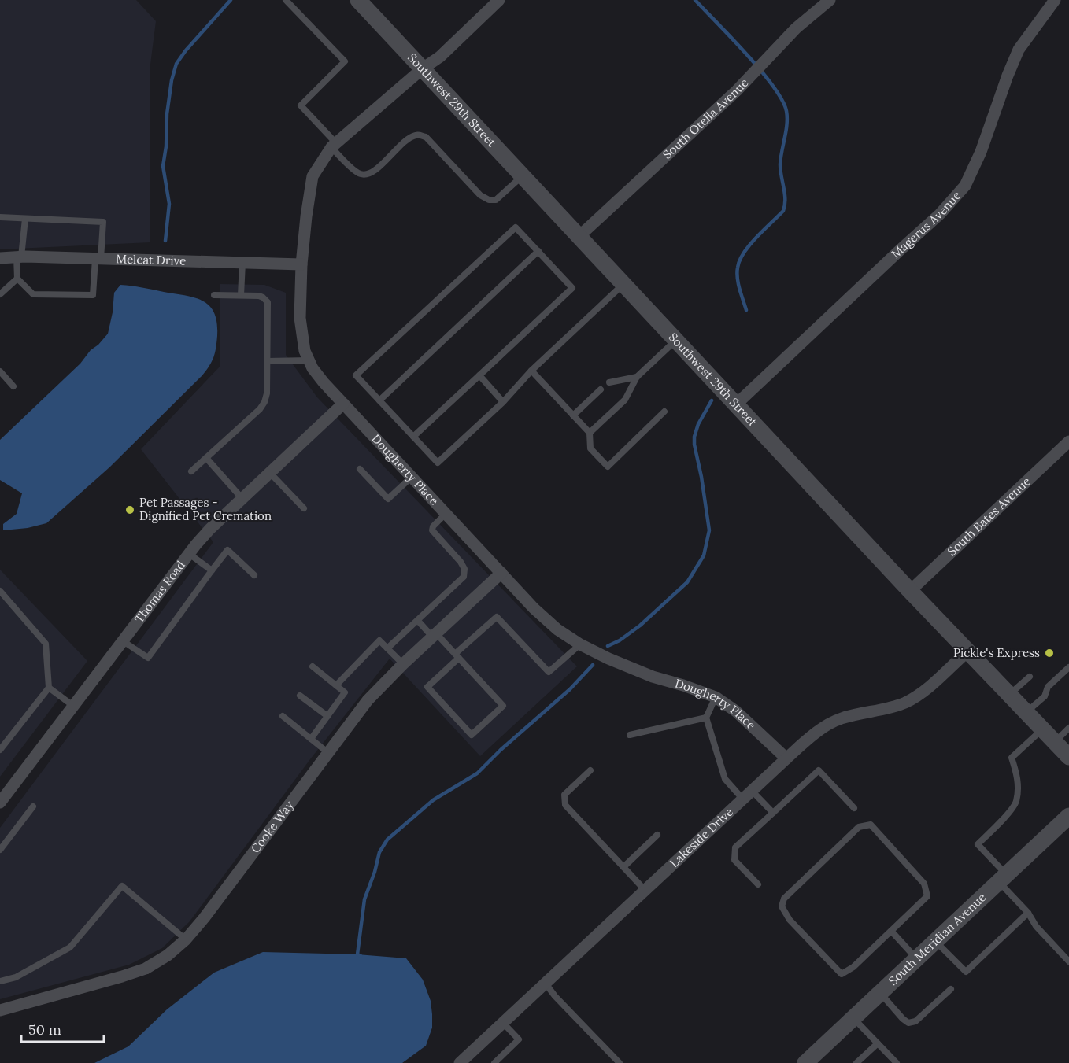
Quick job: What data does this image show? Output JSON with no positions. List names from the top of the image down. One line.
{"streets":{"street":["Southwest 29th Street","South Otella Avenue","Magerus Avenue","Melcat Drive","Dougherty Place","South Bates Avenue","Thomas Road","Cooke Way","Lakeside Drive","South Meridian Avenue"]},"crossings":[["Southwest 29th Street","South Otella Avenue"],["Southwest 29th Street","Magerus Avenue"],["Southwest 29th Street","Dougherty Place"],["Southwest 29th Street","South Bates Avenue"],["Southwest 29th Street","Lakeside Drive"],["Melcat Drive","Dougherty Place"],["Dougherty Place","Thomas Road"],["Dougherty Place","Cooke Way"],["Dougherty Place","Lakeside Drive"]],"places":["Pet Passages - Dignified Pet Cremation","Pickle's Express"],"scale_bar":"50 m"}
